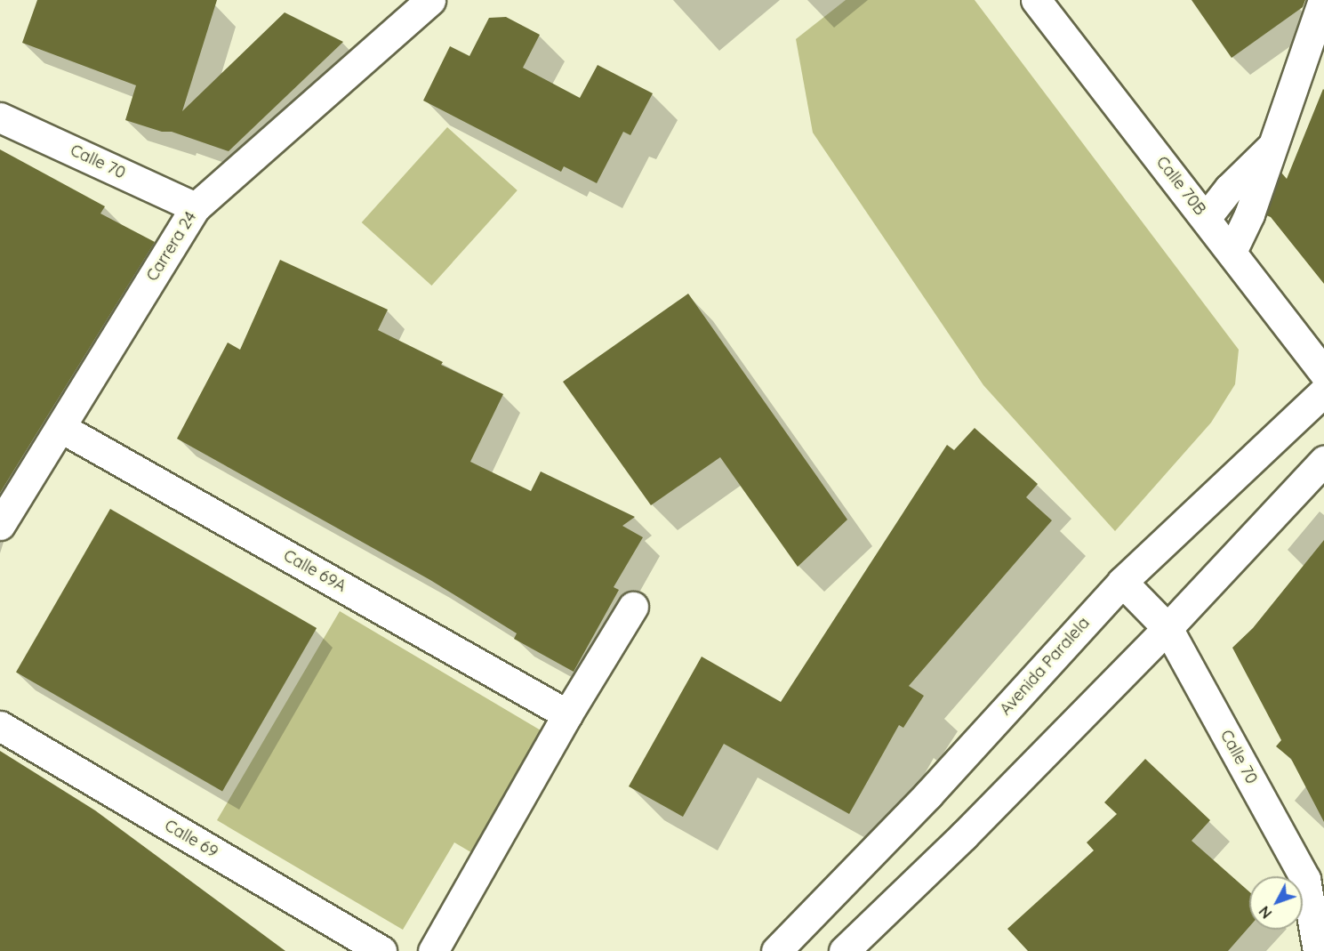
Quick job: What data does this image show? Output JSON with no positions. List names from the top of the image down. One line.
{"streets":{"street":["Calle 70","Calle 70B","Carrera 24","Calle 69A","Avenida Paralela","Calle 69"]},"crossings":[["Calle 70","Carrera 24"],["Calle 70","Avenida Paralela"],["Carrera 24","Calle 69A"]],"north":"bottom left"}
